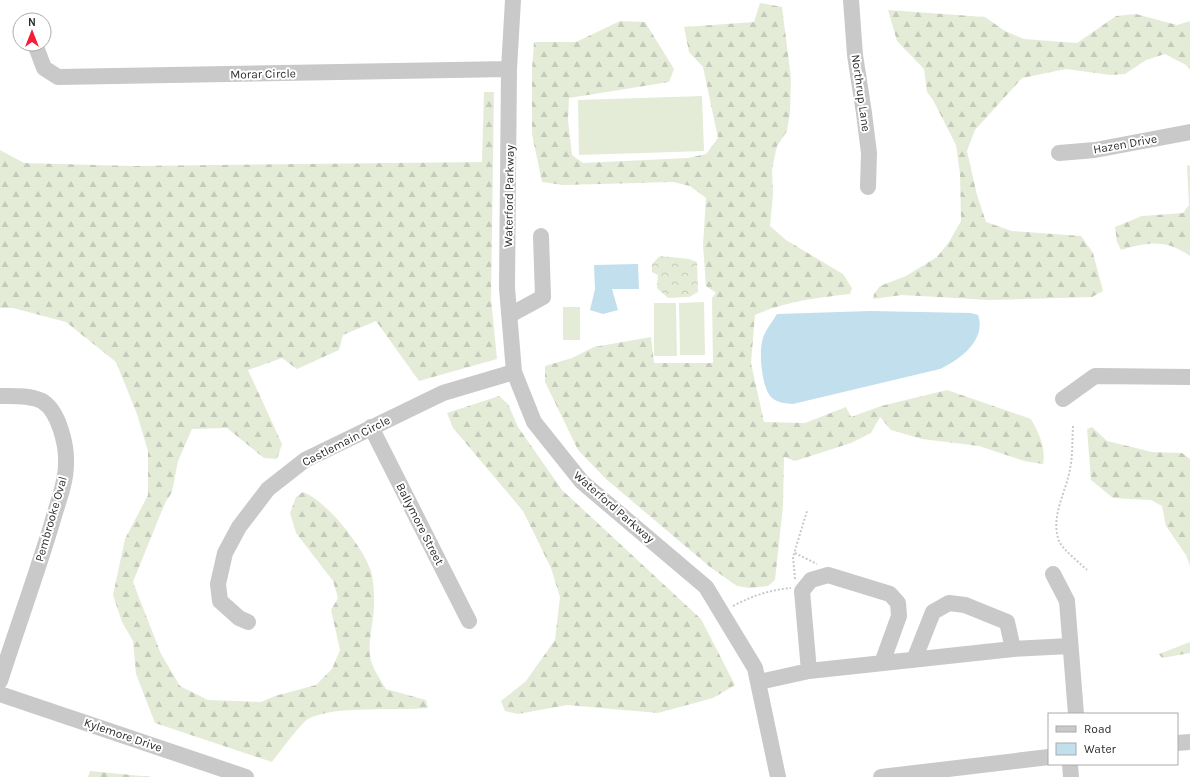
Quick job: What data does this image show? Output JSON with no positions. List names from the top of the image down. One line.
{"streets":{"street":["Morar Circle","Northrup Lane","Hazen Drive","Waterford Parkway","Castlemain Circle","Pembrooke Oval","Ballymore Street","Kylemore Drive"]},"crossings":[["Morar Circle","Waterford Parkway"],["Waterford Parkway","Castlemain Circle"],["Castlemain Circle","Ballymore Street"]],"legend":["Road","Water"],"north":"top"}
